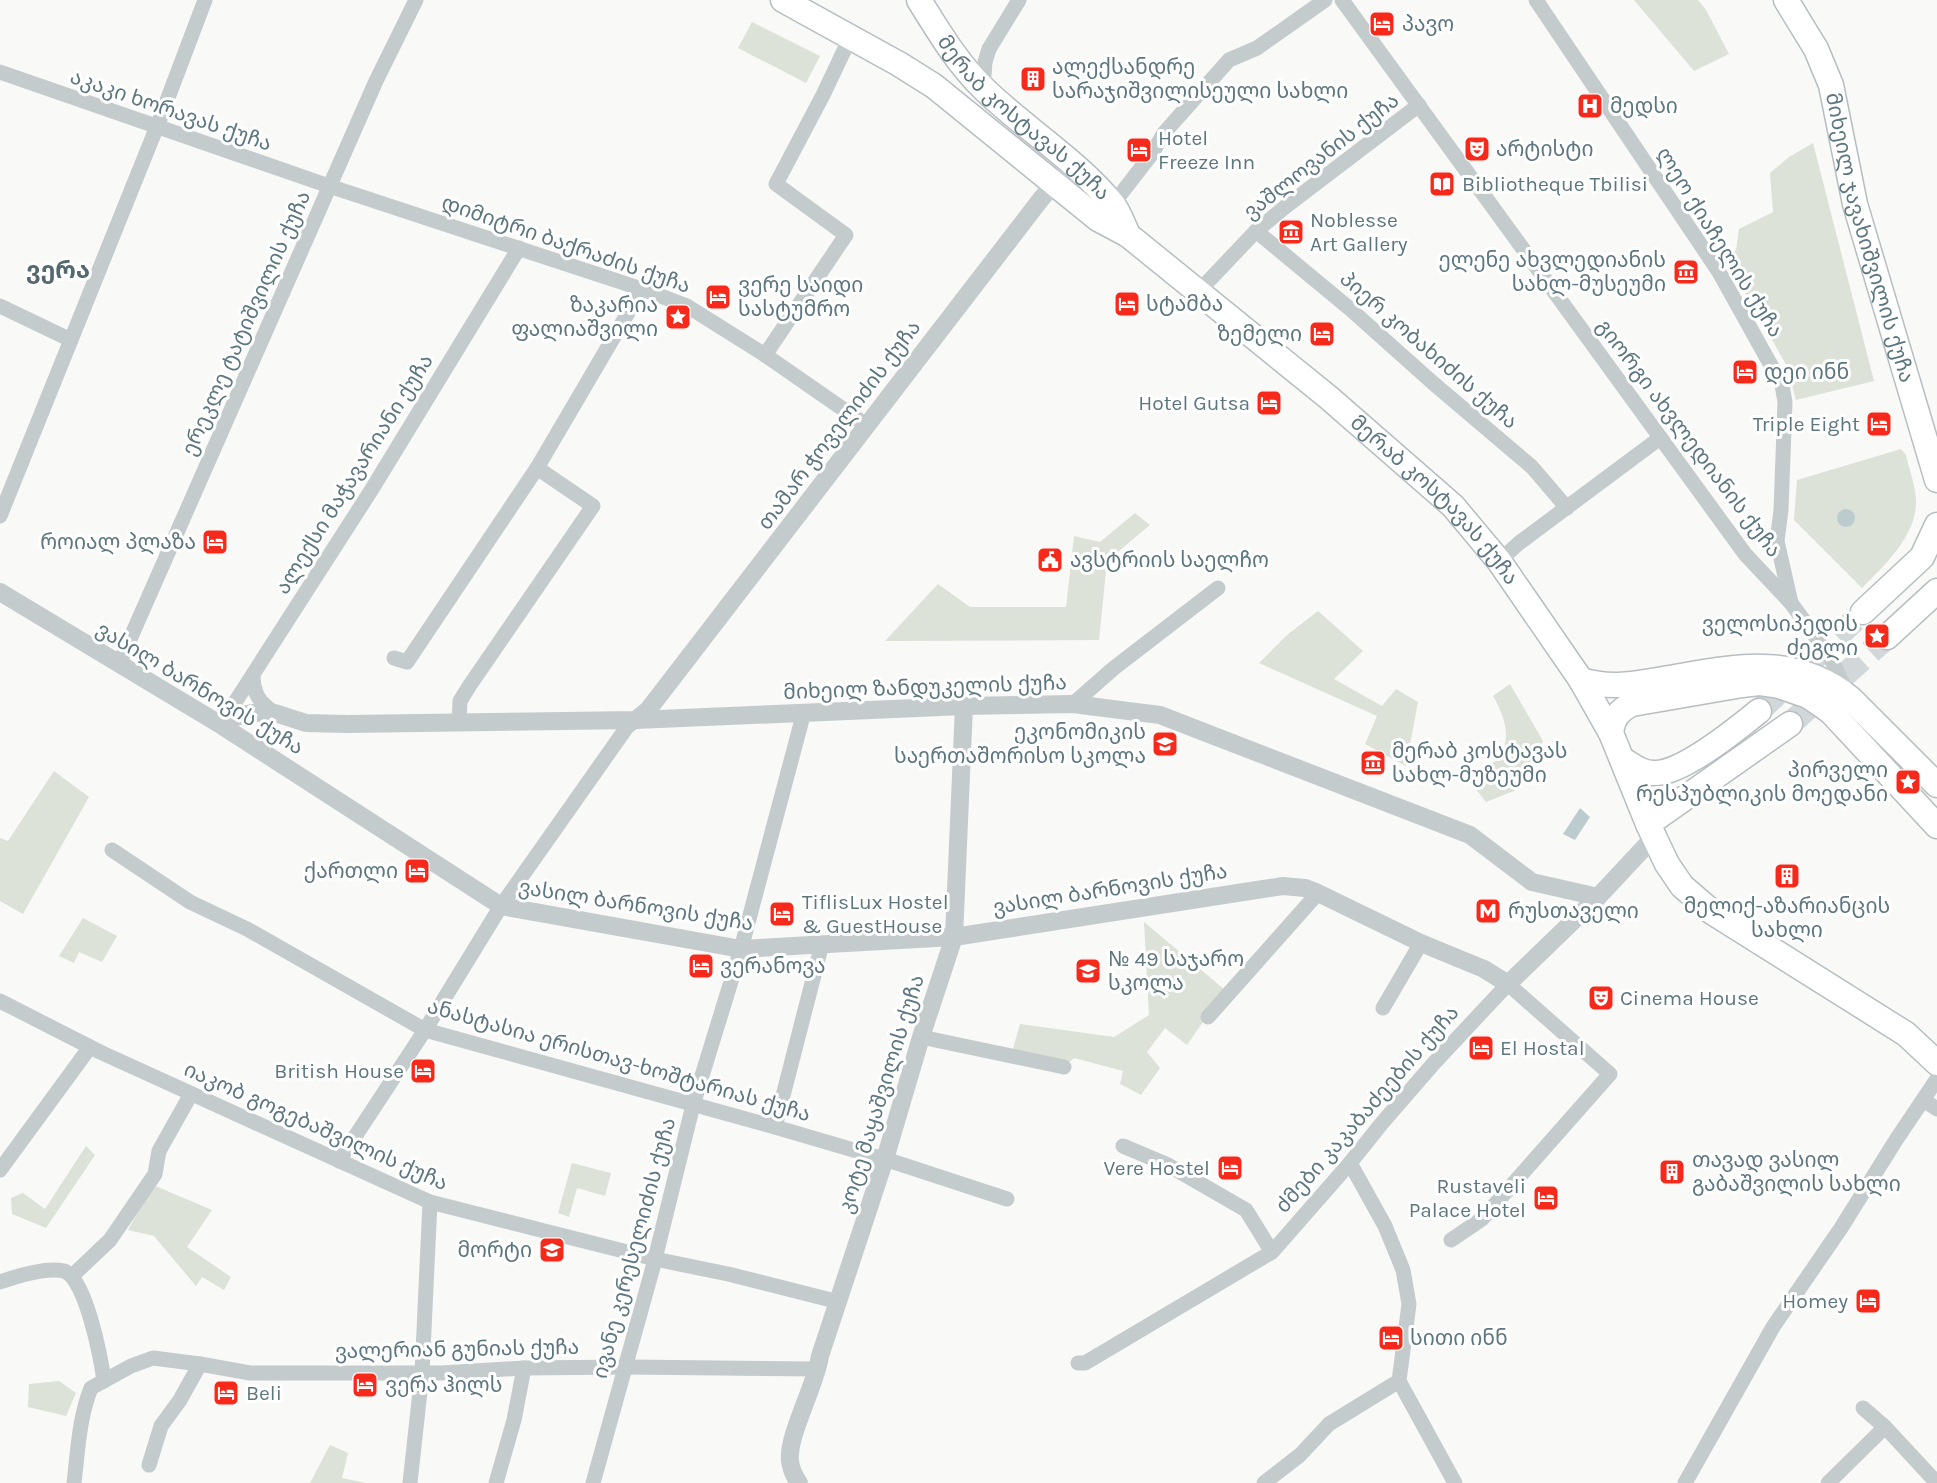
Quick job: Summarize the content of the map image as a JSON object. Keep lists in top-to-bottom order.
{
  "streets": {
    "main road": ["მერაბ კოსტავას ქუჩა", "მიხეილ ჯავახიშვილის ქუჩა"],
    "street": [
      "აკაკი ხორავას ქუჩა",
      "ვაშლოვანის ქუჩა",
      "ლეო ქიაჩელის ქუჩა",
      "დიმიტრი ბაქრაძის ქუჩა",
      "ერეკლე ტატიშვილის ქუჩა",
      "პიერ კობახიძის ქუჩა",
      "თამარ ჭოველიძის ქუჩა",
      "გიორგი ახვლედიანის ქუჩა",
      "ალექსი მაჭავარიანი ქუჩა",
      "მიხეილ ზანდუკელის ქუჩა",
      "ვასილ ბარნოვის ქუჩა",
      "ანასტასია ერისთავ-ხოშტარიას ქუჩა",
      "კოტე მაყაშვილის ქუჩა",
      "ძმები კაკაბაძეების ქუჩა",
      "იაკობ გოგებაშვილის ქუჩა",
      "ივანე კერესელიძის ქუჩა",
      "ვალერიან გუნიას ქუჩა"
    ]
  },
  "crossings": [
    ["აკაკი ხორავას ქუჩა", "დიმიტრი ბაქრაძის ქუჩა"],
    ["აკაკი ხორავას ქუჩა", "ერეკლე ტატიშვილის ქუჩა"],
    ["მერაბ კოსტავას ქუჩა", "ვაშლოვანის ქუჩა"],
    ["მერაბ კოსტავას ქუჩა", "თამარ ჭოველიძის ქუჩა"],
    ["მერაბ კოსტავას ქუჩა", "ძმები კაკაბაძეების ქუჩა"],
    ["ვაშლოვანის ქუჩა", "პიერ კობახიძის ქუჩა"],
    ["ვაშლოვანის ქუჩა", "გიორგი ახვლედიანის ქუჩა"],
    ["ლეო ქიაჩელის ქუჩა", "გიორგი ახვლედიანის ქუჩა"],
    ["დიმიტრი ბაქრაძის ქუჩა", "ერეკლე ტატიშვილის ქუჩა"],
    ["დიმიტრი ბაქრაძის ქუჩა", "თამარ ჭოველიძის ქუჩა"],
    ["დიმიტრი ბაქრაძის ქუჩა", "ალექსი მაჭავარიანი ქუჩა"],
    ["ერეკლე ტატიშვილის ქუჩა", "ვასილ ბარნოვის ქუჩა"],
    ["თამარ ჭოველიძის ქუჩა", "მიხეილ ზანდუკელის ქუჩა"],
    ["ალექსი მაჭავარიანი ქუჩა", "მიხეილ ზანდუკელის ქუჩა"],
    ["ალექსი მაჭავარიანი ქუჩა", "ვასილ ბარნოვის ქუჩა"],
    ["მიხეილ ზანდუკელის ქუჩა", "ვასილ ბარნოვის ქუჩა"],
    ["მიხეილ ზანდუკელის ქუჩა", "კოტე მაყაშვილის ქუჩა"],
    ["მიხეილ ზანდუკელის ქუჩა", "ძმები კაკაბაძეების ქუჩა"],
    ["მიხეილ ზანდუკელის ქუჩა", "ივანე კერესელიძის ქუჩა"],
    ["ვასილ ბარნოვის ქუჩა", "კოტე მაყაშვილის ქუჩა"],
    ["ვასილ ბარნოვის ქუჩა", "ძმები კაკაბაძეების ქუჩა"],
    ["ვასილ ბარნოვის ქუჩა", "ივანე კერესელიძის ქუჩა"],
    ["ანასტასია ერისთავ-ხოშტარიას ქუჩა", "კოტე მაყაშვილის ქუჩა"],
    ["ანასტასია ერისთავ-ხოშტარიას ქუჩა", "ივანე კერესელიძის ქუჩა"],
    ["კოტე მაყაშვილის ქუჩა", "იაკობ გოგებაშვილის ქუჩა"],
    ["კოტე მაყაშვილის ქუჩა", "ვალერიან გუნიას ქუჩა"],
    ["იაკობ გოგებაშვილის ქუჩა", "ივანე კერესელიძის ქუჩა"],
    ["ივანე კერესელიძის ქუჩა", "ვალერიან გუნიას ქუჩა"]
  ],
  "districts": ["ვერა"],
  "places": {
    "hotel": [
      "პავო",
      "Hotel Freeze Inn",
      "ვერე საიდი სასტუმრო",
      "სტამბა",
      "ზემელი",
      "დეი ინნ",
      "Hotel Gutsa",
      "Triple Eight",
      "როიალ პლაზა",
      "ქართლი",
      "TiflisLux Hostel & GuestHouse",
      "ვერანოვა",
      "El Hostal",
      "British House",
      "Vere Hostel",
      "Rustaveli Palace Hotel",
      "Homey",
      "სითი ინნ",
      "ვერა ჰილს",
      "Beli"
    ],
    "building": ["ალექსანდრე სარაჯიშვილისეული სახლი", "მელიქ-აზარიანცის სახლი", "თავად ვასილ გაბაშვილის სახლი"],
    "hospital": ["მედსი"],
    "theatre": ["არტისტი", "Cinema House"],
    "library": ["Bibliotheque Tbilisi"],
    "museum": ["Noblesse Art Gallery", "ელენე ახვლედიანის სახლ-მუსეუმი", "მერაბ კოსტავას სახლ-მუზეუმი"],
    "place": ["ზაკარია ფალიაშვილი", "ველოსიპედის ძეგლი", "პირველი რესპუბლიკის მოედანი"],
    "public building": ["ავსტრიის საელჩო"],
    "school or university": ["ეკონომიკის საერთაშორისო სკოლა", "№ 49 საჯარო სკოლა", "მორტი"],
    "metro station": ["რუსთაველი"]
  }
}
